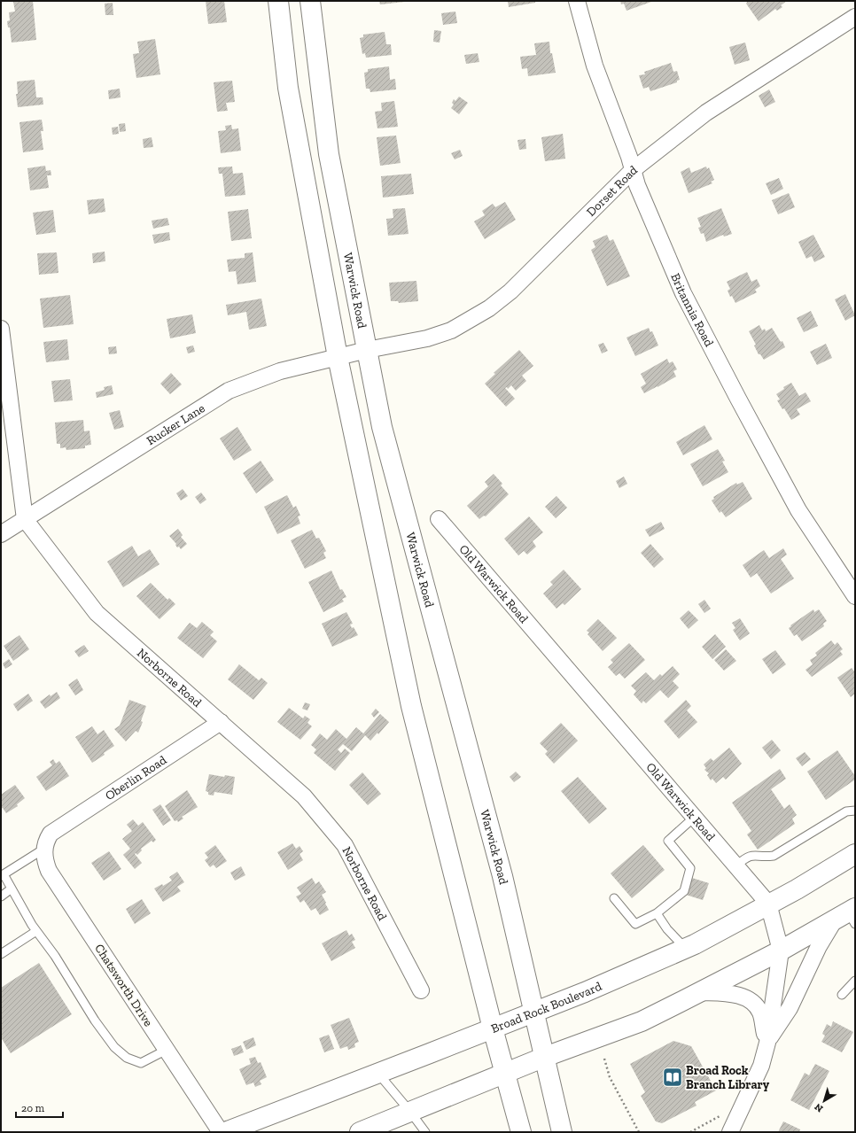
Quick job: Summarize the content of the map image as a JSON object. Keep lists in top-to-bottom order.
{
  "streets": {
    "main road": ["Warwick Road", "Broad Rock Boulevard"],
    "street": [
      "Dorset Road",
      "Britannia Road",
      "Rucker Lane",
      "Old Warwick Road",
      "Norborne Road",
      "Oberlin Road",
      "Chatsworth Drive"
    ]
  },
  "crossings": [
    ["Dorset Road", "Warwick Road"],
    ["Dorset Road", "Britannia Road"],
    ["Dorset Road", "Rucker Lane"],
    ["Warwick Road", "Rucker Lane"],
    ["Warwick Road", "Broad Rock Boulevard"],
    ["Rucker Lane", "Norborne Road"],
    ["Old Warwick Road", "Broad Rock Boulevard"],
    ["Norborne Road", "Oberlin Road"],
    ["Oberlin Road", "Chatsworth Drive"]
  ],
  "places": {
    "library": ["Broad Rock Branch Library"]
  },
  "scale_bar": "20 m",
  "north": "bottom left"
}
